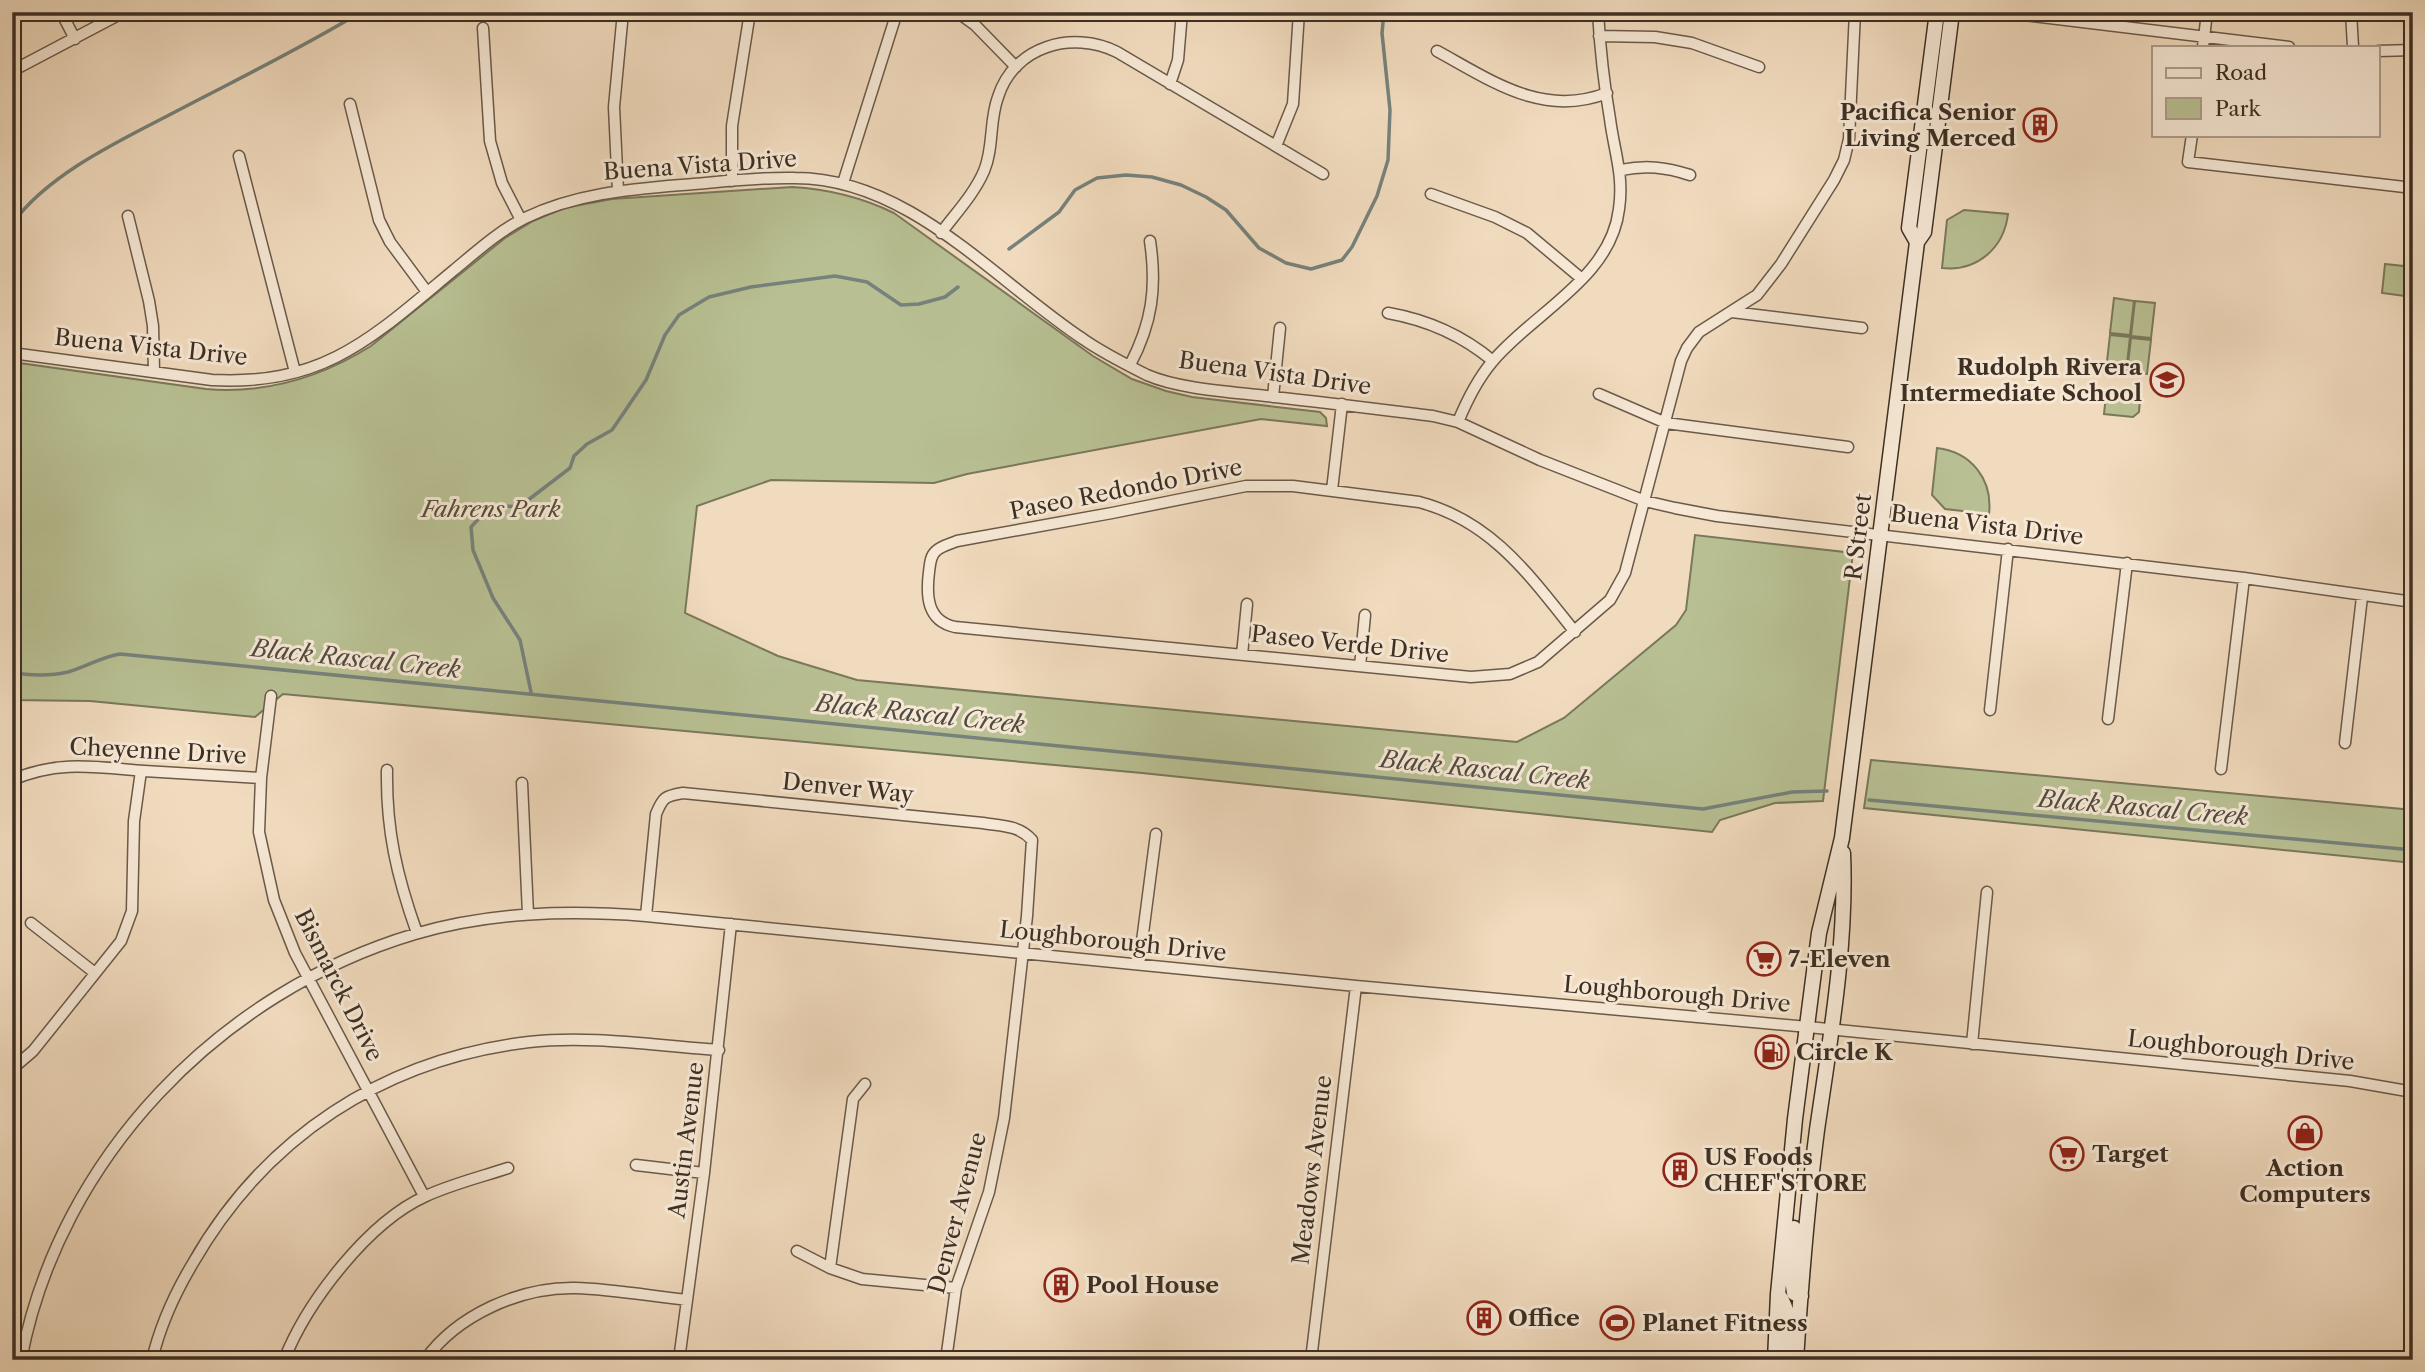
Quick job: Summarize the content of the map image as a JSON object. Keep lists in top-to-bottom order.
{
  "streets": {
    "street": [
      "Buena Vista Drive",
      "Paseo Redondo Drive",
      "R Street",
      "Paseo Verde Drive",
      "Cheyenne Drive",
      "Denver Way",
      "Loughborough Drive",
      "Bismarck Drive",
      "Austin Avenue",
      "Meadows Avenue",
      "Denver Avenue"
    ]
  },
  "crossings": [
    ["Buena Vista Drive", "R Street"],
    ["Buena Vista Drive", "Paseo Verde Drive"],
    ["Paseo Redondo Drive", "Paseo Verde Drive"],
    ["R Street", "Loughborough Drive"],
    ["Cheyenne Drive", "Bismarck Drive"],
    ["Denver Way", "Loughborough Drive"],
    ["Denver Way", "Denver Avenue"],
    ["Loughborough Drive", "Bismarck Drive"],
    ["Loughborough Drive", "Austin Avenue"],
    ["Loughborough Drive", "Meadows Avenue"],
    ["Loughborough Drive", "Denver Avenue"]
  ],
  "water": ["Black Rascal Creek"],
  "parks": ["Fahrens Park"],
  "places": {
    "building": [
      "Pacifica Senior Living Merced",
      "US Foods CHEF'STORE",
      "Pool House",
      "Office"
    ],
    "school or university": ["Rudolph Rivera Intermediate School"],
    "supermarket": ["7-Eleven", "Target"],
    "fuel station": ["Circle K"],
    "shop": ["Action Computers"],
    "sports": ["Planet Fitness"]
  },
  "legend": ["Road", "Park"]
}
